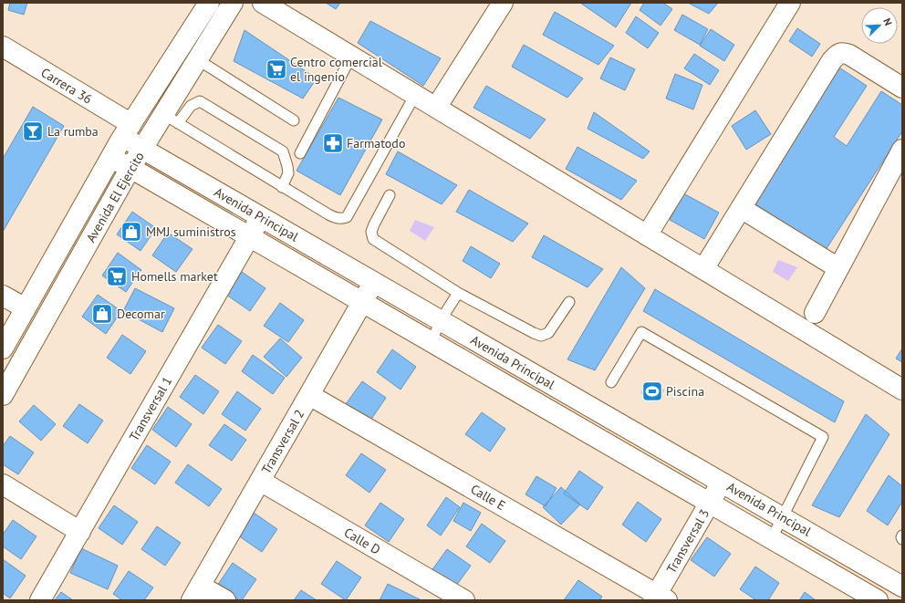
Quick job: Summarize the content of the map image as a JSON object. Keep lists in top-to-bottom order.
{
  "streets": {
    "street": [
      "Carrera 36",
      "Avenida El Ejercito",
      "Avenida Principal",
      "Transversal 1",
      "Transversal 2",
      "Calle E",
      "Calle D",
      "Transversal 3"
    ]
  },
  "crossings": [
    ["Carrera 36", "Avenida El Ejercito"],
    ["Carrera 36", "Avenida Principal"],
    ["Avenida El Ejercito", "Avenida Principal"],
    ["Avenida Principal", "Transversal 1"],
    ["Avenida Principal", "Transversal 2"],
    ["Avenida Principal", "Transversal 3"],
    ["Transversal 2", "Calle E"],
    ["Transversal 2", "Calle D"],
    ["Calle E", "Transversal 3"]
  ],
  "places": {
    "supermarket": ["Centro comercial el ingenio", "Homells market"],
    "bar": ["La rumba"],
    "pharmacy": ["Farmatodo"],
    "shop": ["MMJ suministros", "Decomar"],
    "sports": ["Piscina"]
  },
  "north": "top right"
}
